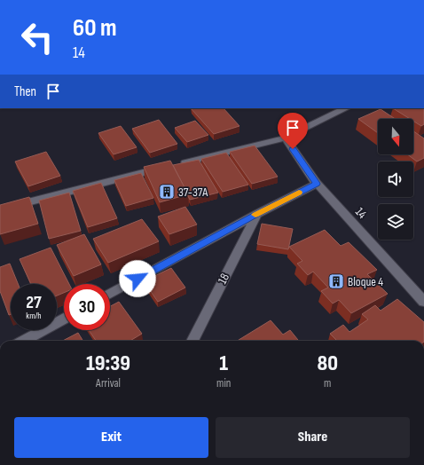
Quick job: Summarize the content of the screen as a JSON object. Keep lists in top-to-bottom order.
{
  "streets": {
    "street": ["14", "18"]
  },
  "places": {
    "building": ["37-37A", "Bloque 4"]
  },
  "north": "bottom",
  "page": {
    "turn": ["60 m", "14"],
    "then": "Then",
    "speed": "27 km/h",
    "limit": "30",
    "eta": [
      "19:39",
      "Arrival",
      "1",
      "min",
      "80",
      "m"
    ],
    "buttons": ["Exit", "Share"]
  }
}
